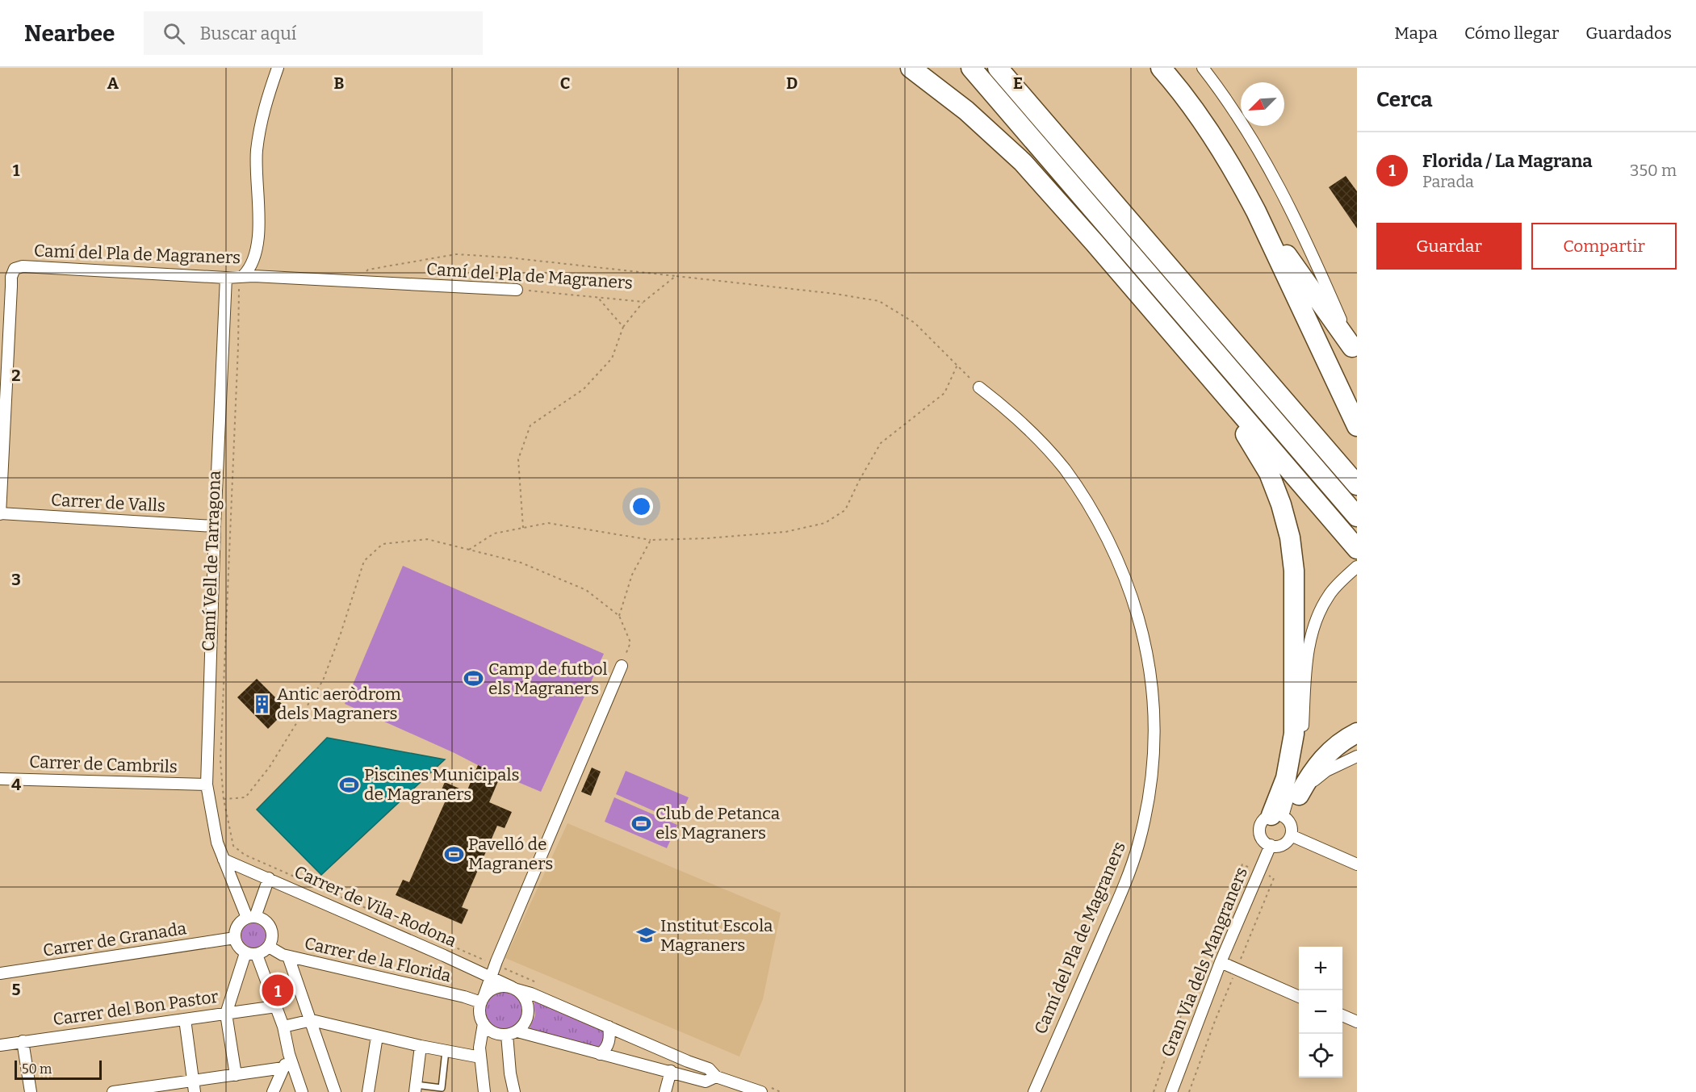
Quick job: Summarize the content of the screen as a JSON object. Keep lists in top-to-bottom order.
{
  "streets": {
    "street": [
      "Camí del Pla de Magraners",
      "Carrer de Valls",
      "Camí Vell de Tarragona",
      "Carrer de Cambrils",
      "Carrer de Vila-Rodona",
      "Carrer de Granada",
      "Carrer de la Florida",
      "Gran Via dels Mangraners",
      "Carrer del Bon Pastor"
    ]
  },
  "crossings": [
    ["Camí del Pla de Magraners", "Carrer de Valls"],
    ["Camí del Pla de Magraners", "Camí Vell de Tarragona"],
    ["Carrer de Valls", "Camí Vell de Tarragona"],
    ["Camí Vell de Tarragona", "Carrer de Cambrils"],
    ["Camí Vell de Tarragona", "Carrer de Vila-Rodona"],
    ["Camí Vell de Tarragona", "Carrer de Granada"],
    ["Camí Vell de Tarragona", "Carrer de la Florida"],
    ["Carrer de Vila-Rodona", "Carrer de Granada"],
    ["Carrer de Vila-Rodona", "Carrer de la Florida"],
    ["Carrer de Granada", "Carrer de la Florida"]
  ],
  "places": {
    "sports": [
      "Camp de futbol els Magraners",
      "Piscines Municipals de Magraners",
      "Club de Petanca els Magraners",
      "Pavelló de Magraners"
    ],
    "building": ["Antic aeròdrom dels Magraners"],
    "school or university": ["Institut Escola Magraners"]
  },
  "scale_bar": "50 m",
  "north": "bottom left",
  "page": {
    "header": "Nearbee",
    "search": "Buscar aquí",
    "nav": ["Mapa", "Cómo llegar", "Guardados"],
    "heading": "Cerca",
    "list": [
      {
        "mark": "1",
        "name": "Florida / La Magrana",
        "note": "Parada",
        "value": "350 m"
      }
    ],
    "buttons": ["Guardar", "Compartir"],
    "map_buttons": ["+", "−"],
    "pins": "1",
    "scale": "50 m"
  },
  "grid": {
    "columns": [
      "A",
      "B",
      "C",
      "D",
      "E"
    ],
    "rows": [
      "1",
      "2",
      "3",
      "4",
      "5"
    ]
  }
}
